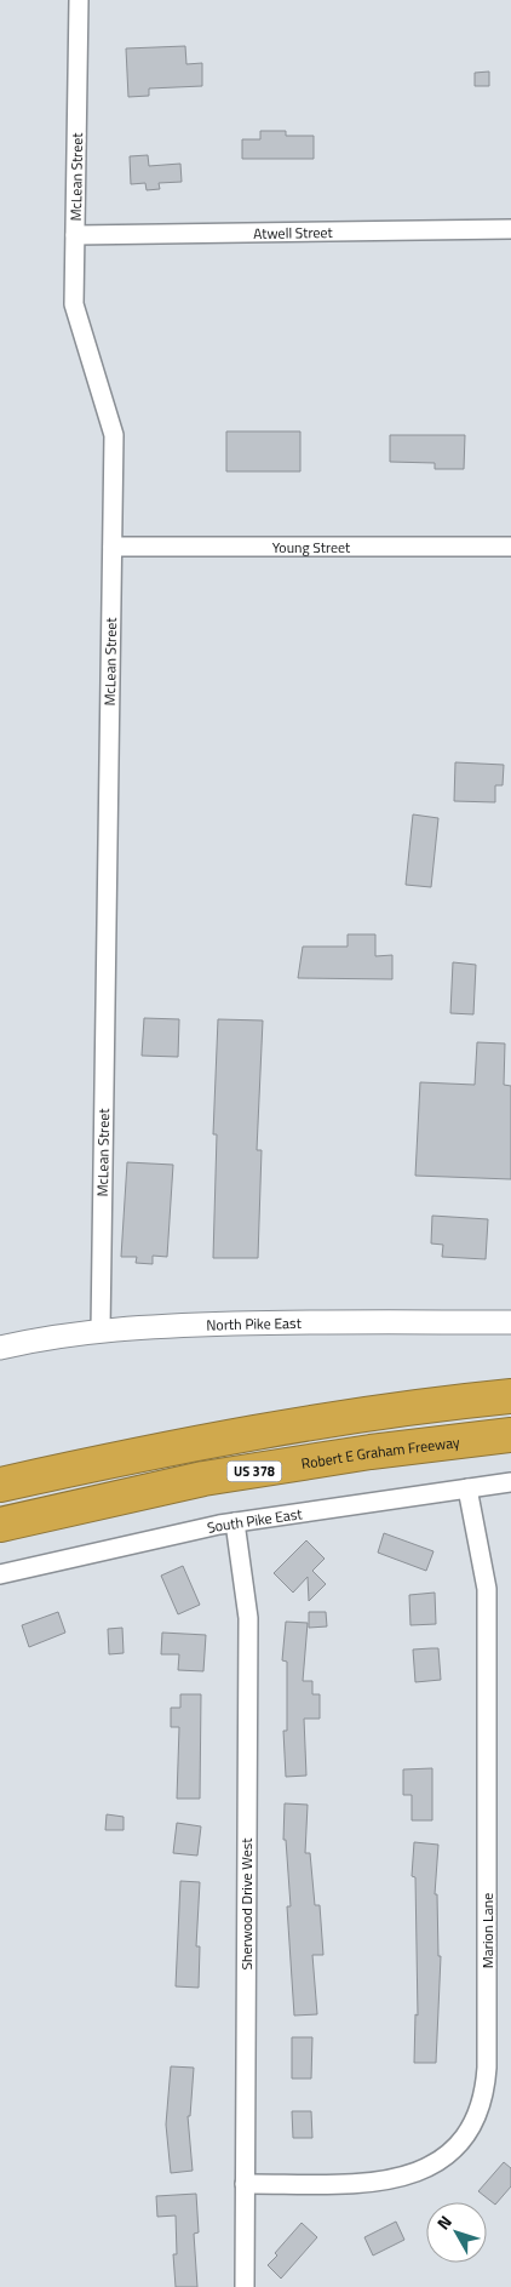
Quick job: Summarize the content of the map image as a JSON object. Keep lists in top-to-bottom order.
{
  "streets": {
    "highway": ["Robert E Graham Freeway", "US 378"],
    "street": [
      "McLean Street",
      "Atwell Street",
      "Young Street",
      "North Pike East",
      "South Pike East",
      "Sherwood Drive West",
      "Marion Lane"
    ]
  },
  "crossings": [
    ["McLean Street", "Atwell Street"],
    ["McLean Street", "Young Street"],
    ["McLean Street", "North Pike East"],
    ["South Pike East", "Sherwood Drive West"],
    ["South Pike East", "Marion Lane"],
    ["Sherwood Drive West", "Marion Lane"]
  ],
  "north": "top left"
}
